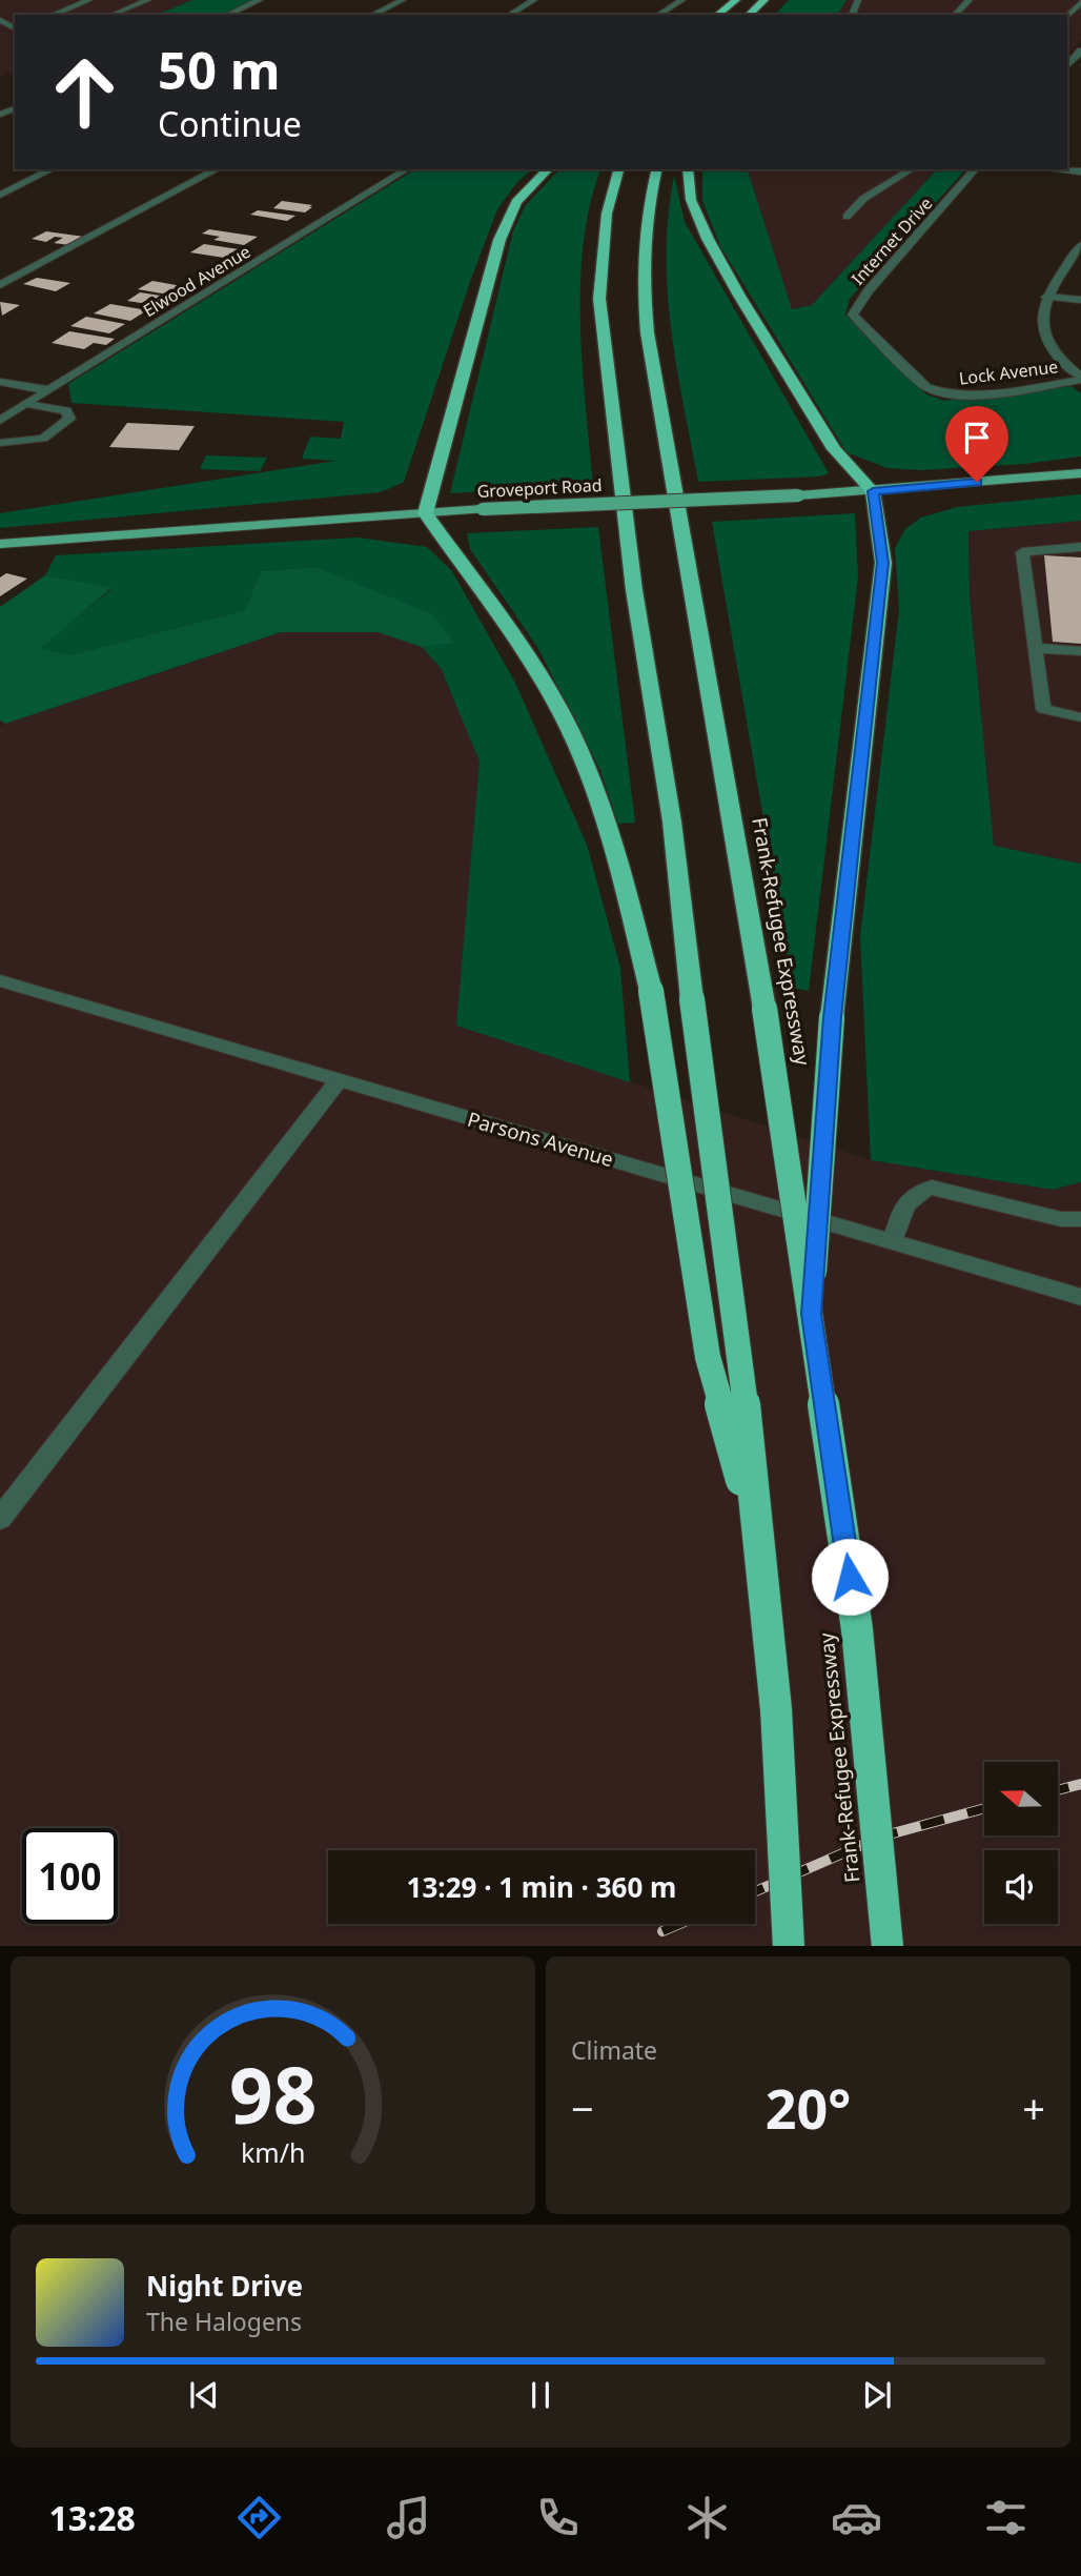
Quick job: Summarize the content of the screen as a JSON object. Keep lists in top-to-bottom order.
{
  "streets": {
    "highway": ["Frank-Refugee Expressway"],
    "main road": ["Groveport Road"],
    "street": [
      "Internet Drive",
      "Elwood Avenue",
      "Lock Avenue",
      "Parsons Avenue"
    ]
  },
  "crossings": [
    ["Internet Drive", "Lock Avenue"]
  ],
  "north": "left",
  "page": {
    "turn": ["50 m", "Continue"],
    "limit": "100",
    "trip": "13:29 · 1 min · 360 m",
    "tile": "Climate",
    "heat": ["−", "20°", "+"],
    "song": ["Night Drive", "The Halogens"],
    "tabs": "13:28",
    "gauge": ["98", "km/h"]
  }
}
